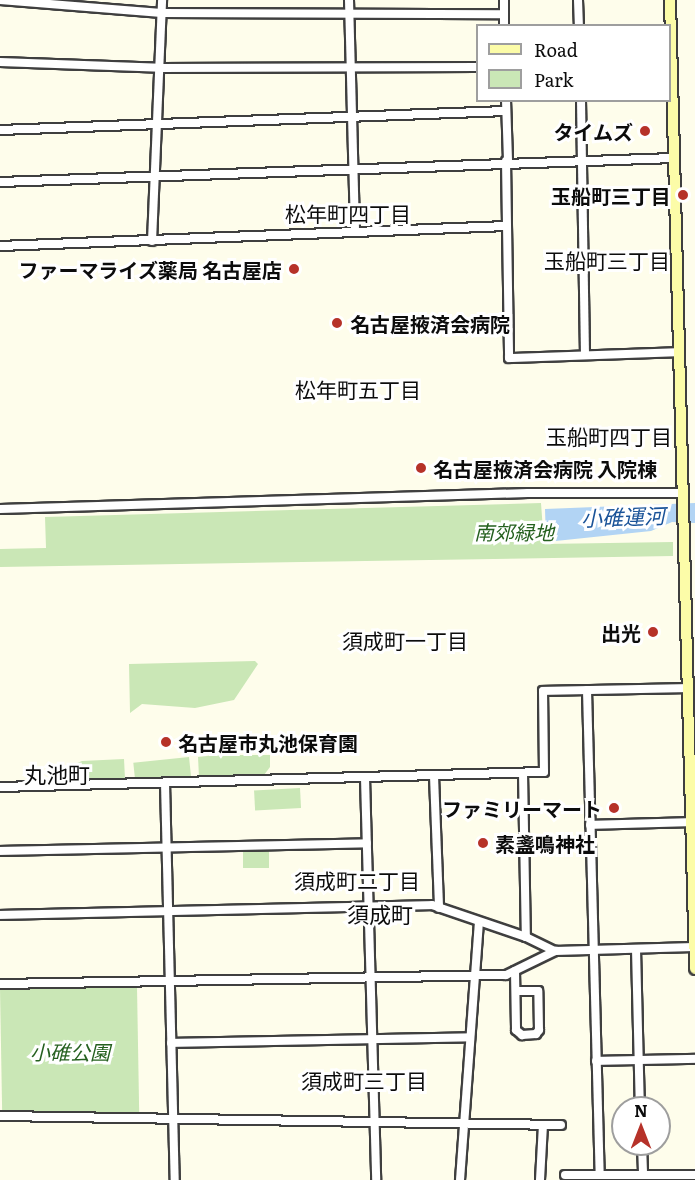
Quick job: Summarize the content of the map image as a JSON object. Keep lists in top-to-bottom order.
{
  "districts": [
    "松年町四丁目",
    "玉船町三丁目",
    "松年町五丁目",
    "玉船町四丁目",
    "須成町一丁目",
    "丸池町",
    "須成町二丁目",
    "須成町",
    "須成町三丁目"
  ],
  "water": ["小碓運河"],
  "parks": ["南郊緑地", "小碓公園"],
  "places": [
    "タイムズ",
    "玉船町三丁目",
    "ファーマライズ薬局 名古屋店",
    "名古屋掖済会病院",
    "名古屋掖済会病院 入院棟",
    "出光",
    "名古屋市丸池保育園",
    "ファミリーマート",
    "素盞鳴神社"
  ],
  "legend": ["Road", "Park"],
  "north": "top"
}
